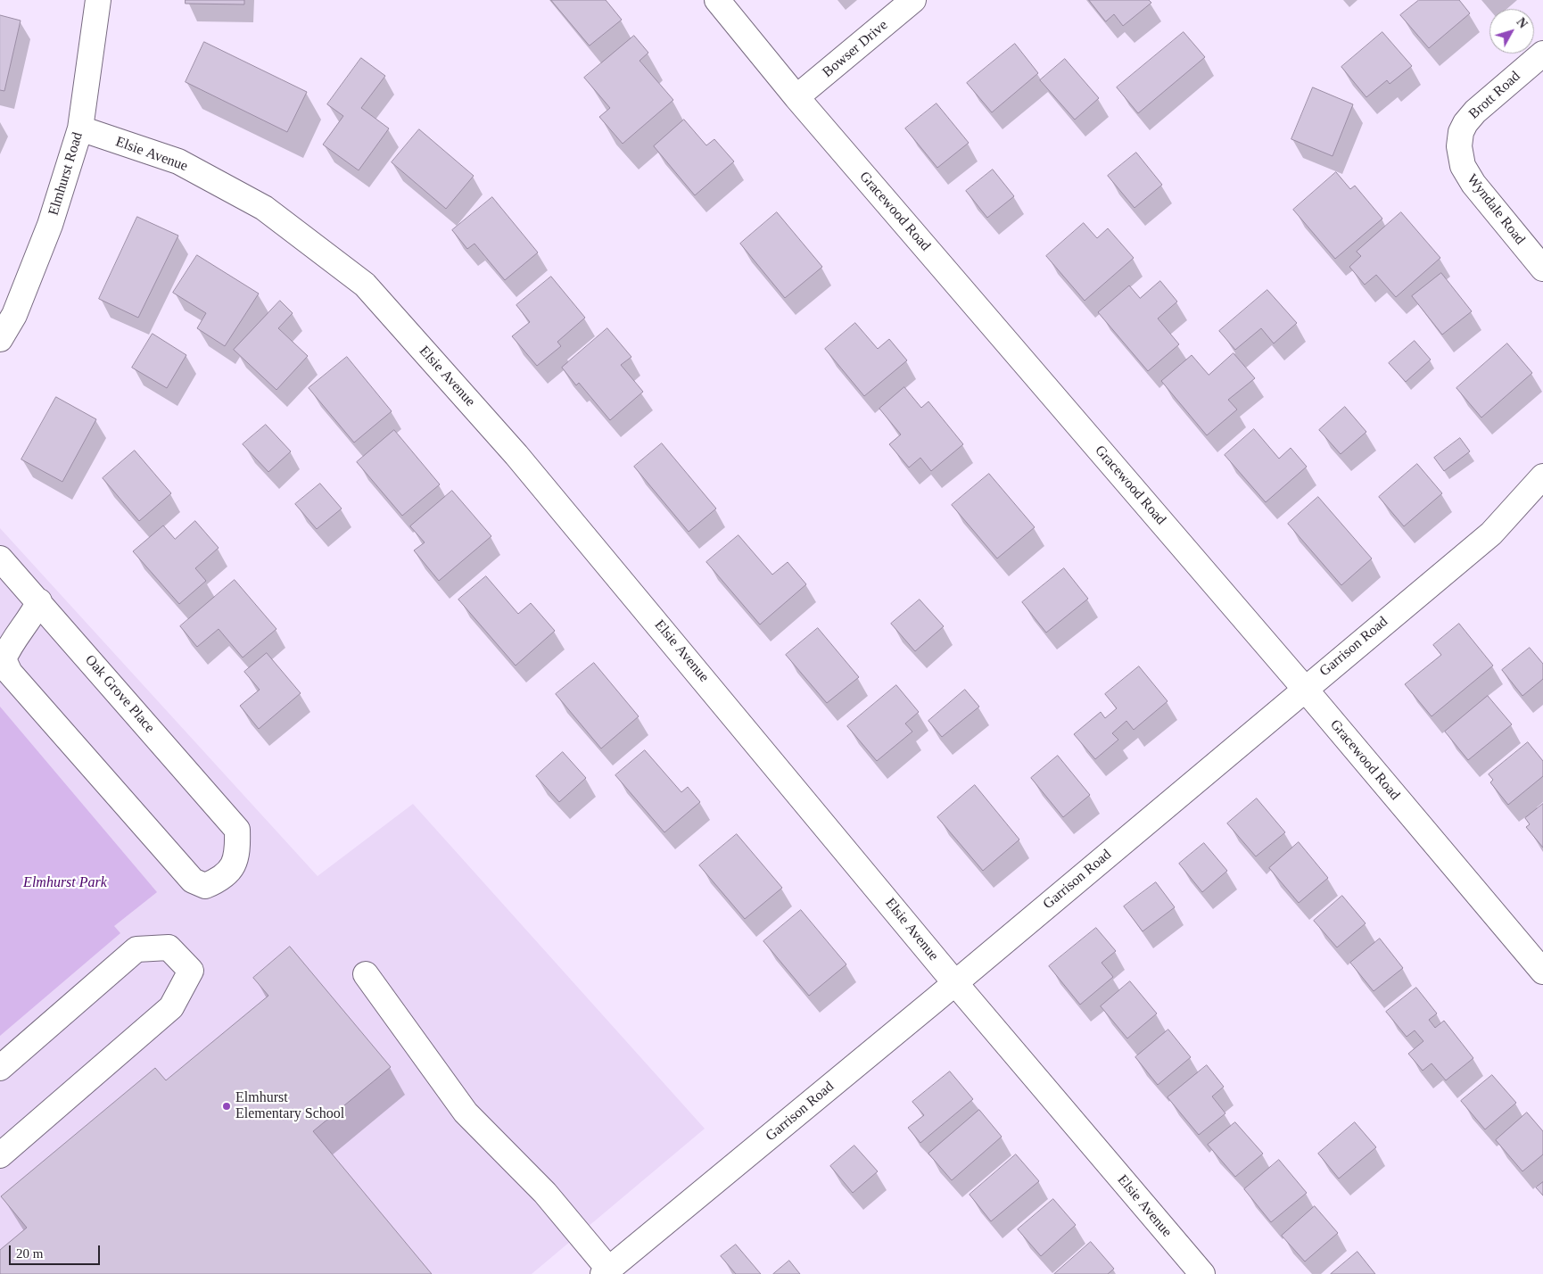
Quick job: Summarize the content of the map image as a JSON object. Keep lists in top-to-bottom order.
{
  "streets": {
    "street": [
      "Bowser Drive",
      "Brott Road",
      "Elsie Avenue",
      "Elmhurst Road",
      "Wyndale Road",
      "Gracewood Road",
      "Garrison Road",
      "Oak Grove Place"
    ]
  },
  "crossings": [
    ["Bowser Drive", "Gracewood Road"],
    ["Brott Road", "Wyndale Road"],
    ["Elsie Avenue", "Elmhurst Road"],
    ["Elsie Avenue", "Garrison Road"],
    ["Gracewood Road", "Garrison Road"]
  ],
  "parks": ["Elmhurst Park"],
  "places": ["Elmhurst Elementary School"],
  "scale_bar": "20 m",
  "north": "top right"
}
